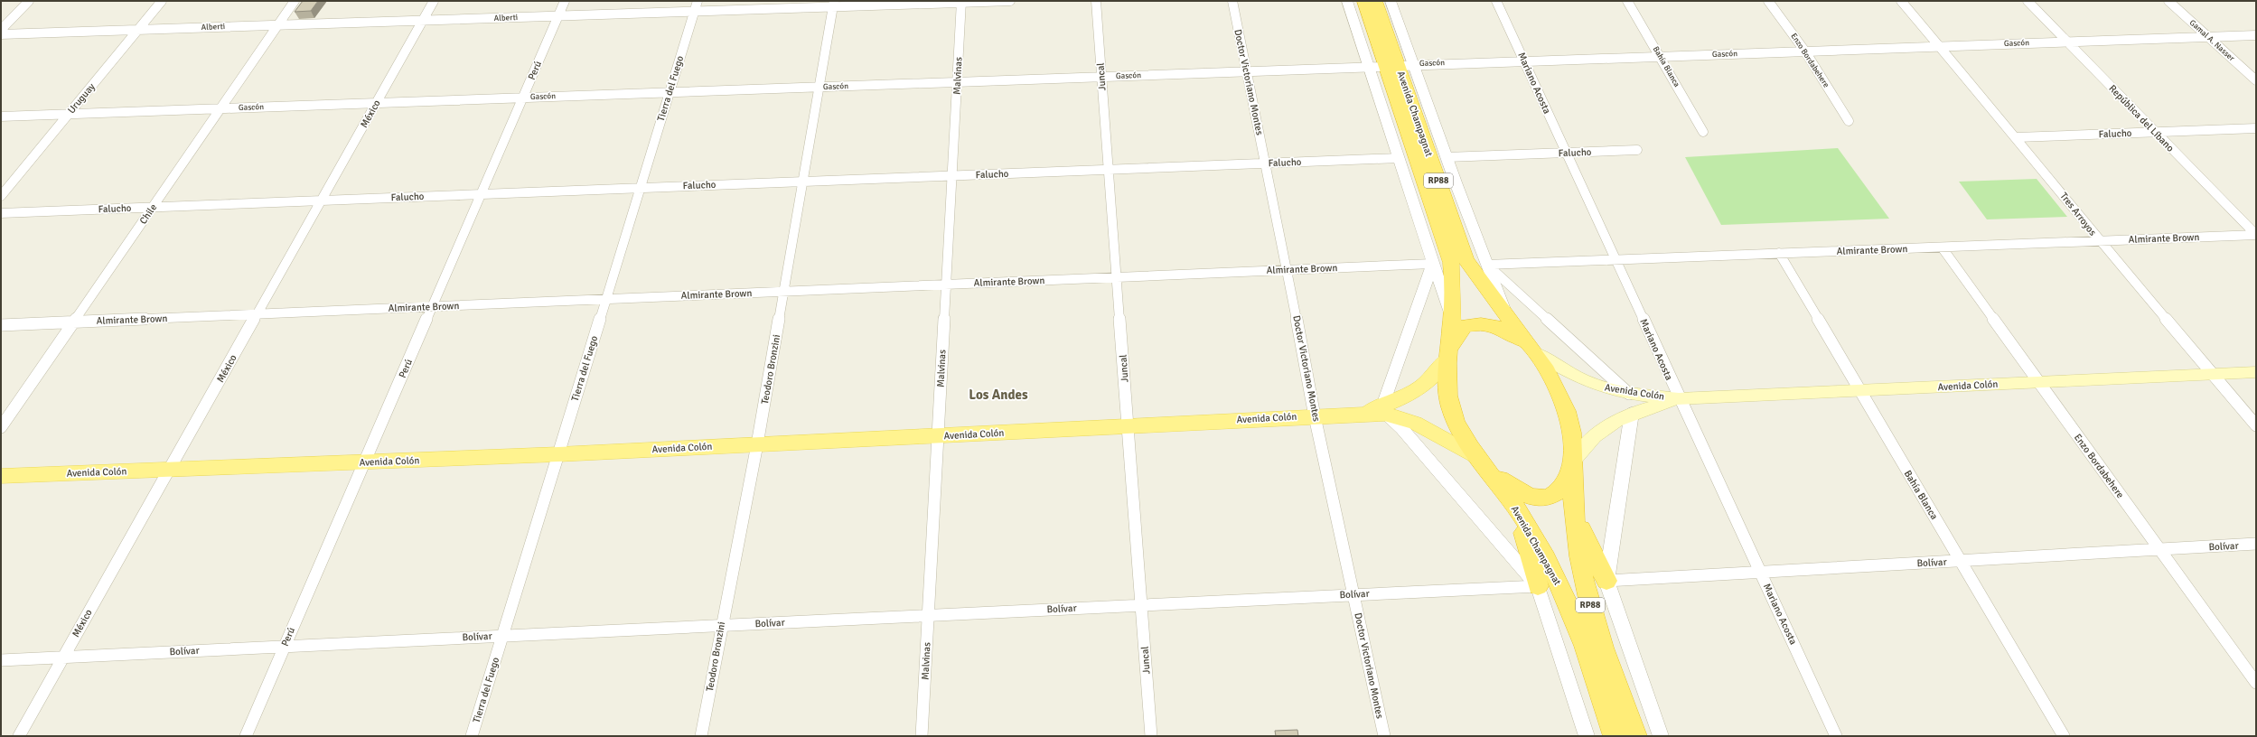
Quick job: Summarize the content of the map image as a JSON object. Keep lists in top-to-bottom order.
{
  "streets": {
    "highway": ["Avenida Champagnat", "RP88", "Avenida Colón"],
    "street": [
      "Alberti",
      "Gamal A. Nasser",
      "Gascón",
      "Enzo Bordabehere",
      "Bahía Blanca",
      "Perú",
      "Malvinas",
      "Juncal",
      "Doctor Victoriano Montes",
      "Mariano Acosta",
      "Tierra del Fuego",
      "Uruguay",
      "México",
      "República del Líbano",
      "Falucho",
      "Chile",
      "Tres Arroyos",
      "Almirante Brown",
      "Teodoro Bronzini",
      "Bolívar"
    ]
  },
  "crossings": [
    ["Alberti", "Perú"],
    ["Alberti", "Malvinas"],
    ["Alberti", "Tierra del Fuego"],
    ["Alberti", "Uruguay"],
    ["Alberti", "México"],
    ["Alberti", "Chile"],
    ["Alberti", "Teodoro Bronzini"],
    ["Gamal A. Nasser", "Gascón"],
    ["Gascón", "Enzo Bordabehere"],
    ["Gascón", "Bahía Blanca"],
    ["Gascón", "Perú"],
    ["Gascón", "Malvinas"],
    ["Gascón", "Juncal"],
    ["Gascón", "Doctor Victoriano Montes"],
    ["Gascón", "Mariano Acosta"],
    ["Gascón", "Tierra del Fuego"],
    ["Gascón", "Uruguay"],
    ["Gascón", "México"],
    ["Gascón", "Avenida Champagnat"],
    ["Gascón", "República del Líbano"],
    ["Gascón", "Chile"],
    ["Gascón", "Tres Arroyos"],
    ["Gascón", "Teodoro Bronzini"],
    ["Enzo Bordabehere", "Almirante Brown"],
    ["Enzo Bordabehere", "Avenida Colón"],
    ["Enzo Bordabehere", "Bolívar"],
    ["Bahía Blanca", "Almirante Brown"],
    ["Bahía Blanca", "Avenida Colón"],
    ["Bahía Blanca", "Bolívar"],
    ["Perú", "Falucho"],
    ["Perú", "Almirante Brown"],
    ["Perú", "Avenida Colón"],
    ["Perú", "Bolívar"],
    ["Malvinas", "Falucho"],
    ["Malvinas", "Almirante Brown"],
    ["Malvinas", "Avenida Colón"],
    ["Malvinas", "Bolívar"],
    ["Juncal", "Falucho"],
    ["Juncal", "Almirante Brown"],
    ["Juncal", "Avenida Colón"],
    ["Juncal", "Bolívar"],
    ["Doctor Victoriano Montes", "Falucho"],
    ["Doctor Victoriano Montes", "Almirante Brown"],
    ["Doctor Victoriano Montes", "Avenida Colón"],
    ["Doctor Victoriano Montes", "Bolívar"],
    ["Mariano Acosta", "Falucho"],
    ["Mariano Acosta", "Almirante Brown"],
    ["Mariano Acosta", "Avenida Colón"],
    ["Mariano Acosta", "Bolívar"],
    ["Tierra del Fuego", "Falucho"],
    ["Tierra del Fuego", "Almirante Brown"],
    ["Tierra del Fuego", "Avenida Colón"],
    ["Tierra del Fuego", "Bolívar"],
    ["México", "Falucho"],
    ["México", "Almirante Brown"],
    ["México", "Avenida Colón"],
    ["México", "Bolívar"],
    ["Avenida Champagnat", "Falucho"],
    ["Avenida Champagnat", "Almirante Brown"],
    ["Avenida Champagnat", "Avenida Colón"],
    ["Avenida Champagnat", "Bolívar"],
    ["República del Líbano", "Falucho"],
    ["República del Líbano", "Almirante Brown"],
    ["Falucho", "Chile"],
    ["Falucho", "Tres Arroyos"],
    ["Falucho", "Teodoro Bronzini"],
    ["Chile", "Almirante Brown"],
    ["Tres Arroyos", "Almirante Brown"],
    ["Tres Arroyos", "Avenida Colón"],
    ["Almirante Brown", "Teodoro Bronzini"],
    ["Teodoro Bronzini", "Avenida Colón"],
    ["Teodoro Bronzini", "Bolívar"]
  ],
  "districts": ["Los Andes"]
}
